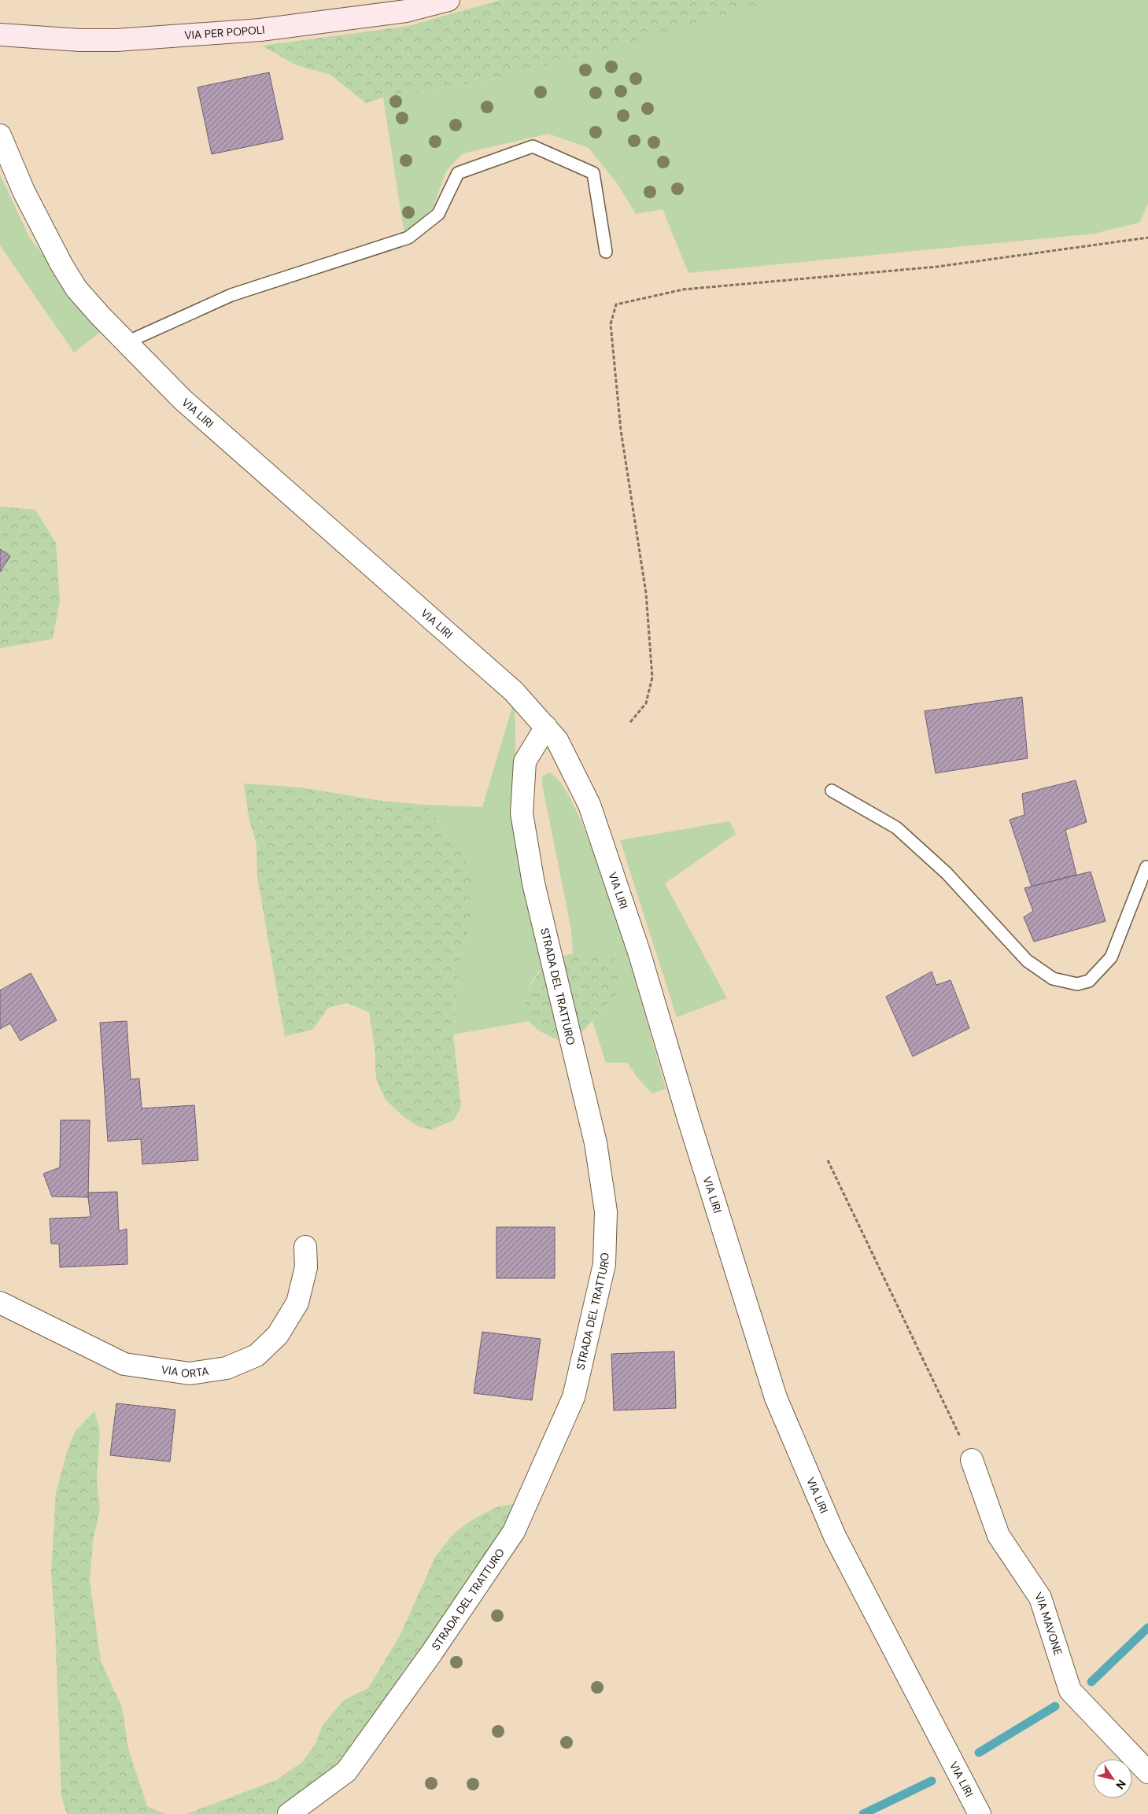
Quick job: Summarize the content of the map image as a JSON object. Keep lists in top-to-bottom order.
{
  "streets": {
    "main road": ["VIA PER POPOLI"],
    "street": [
      "VIA LIRI",
      "STRADA DEL TRATTURO",
      "VIA ORTA",
      "VIA MAVONE"
    ]
  },
  "crossings": [
    ["VIA LIRI", "STRADA DEL TRATTURO"]
  ],
  "north": "bottom right"
}
